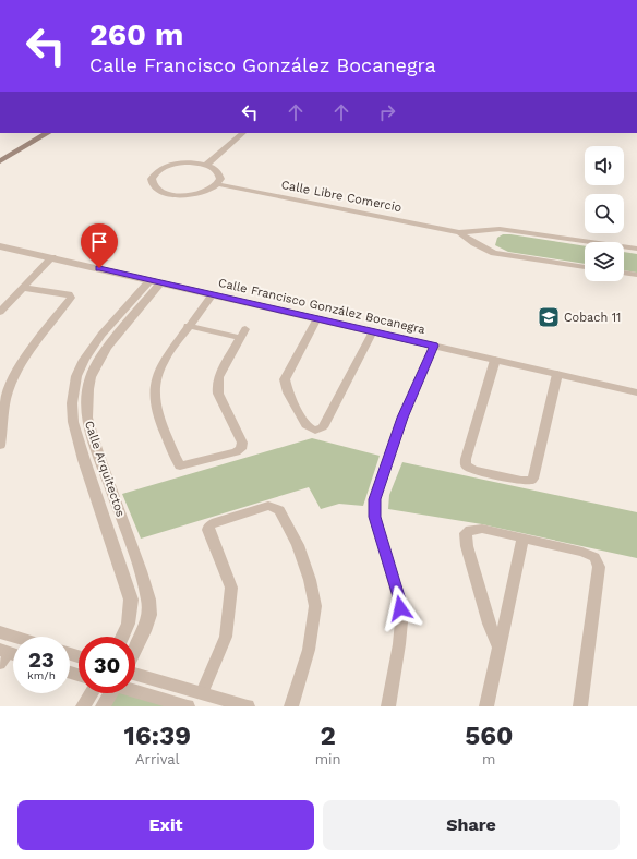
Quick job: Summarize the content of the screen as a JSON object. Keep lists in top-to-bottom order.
{
  "streets": {
    "street": ["Calle Libre Comercio", "Calle Francisco González Bocanegra", "Calle Arquitectos"]
  },
  "crossings": [
    ["Calle Francisco González Bocanegra", "Calle Arquitectos"]
  ],
  "places": {
    "school or university": ["Cobach 11"]
  },
  "page": {
    "turn": ["260 m", "Calle Francisco González Bocanegra"],
    "speed": "23 km/h",
    "limit": "30",
    "eta": [
      "16:39",
      "Arrival",
      "2",
      "min",
      "560",
      "m"
    ],
    "buttons": ["Exit", "Share"]
  }
}
